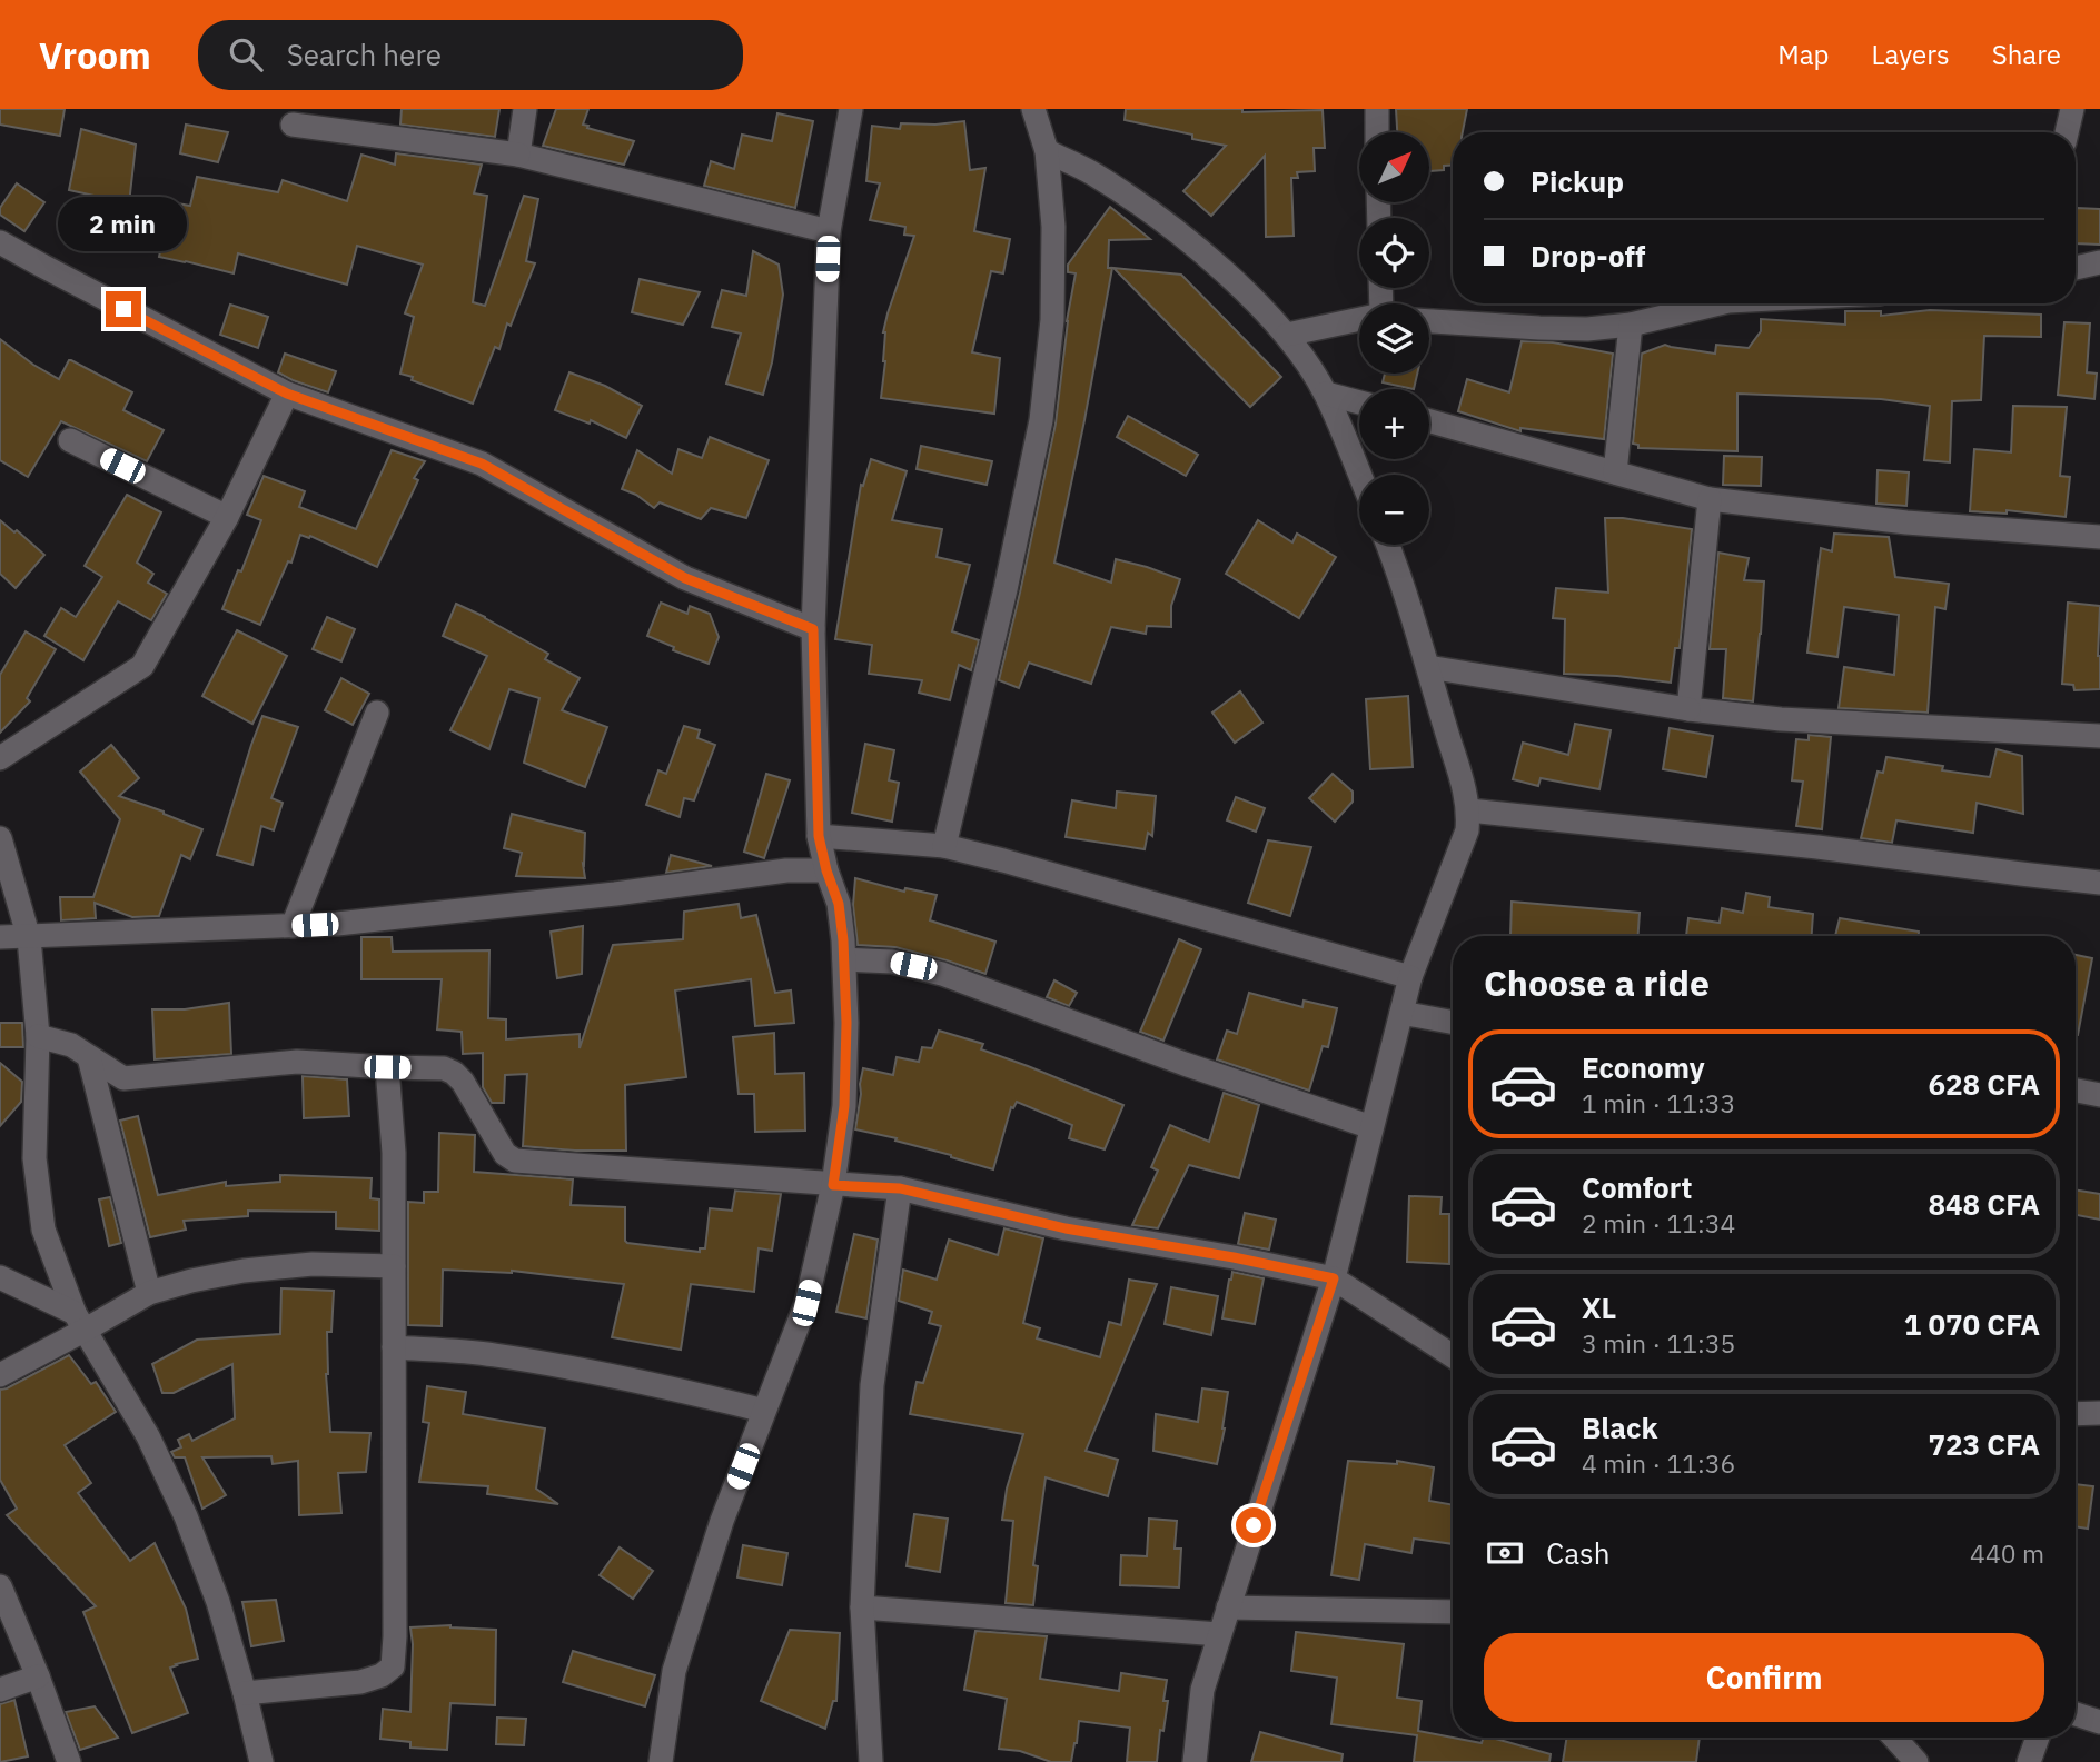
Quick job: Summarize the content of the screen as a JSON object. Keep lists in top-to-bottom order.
{
  "north": "top right",
  "page": {
    "header": "Vroom",
    "search": "Search here",
    "nav": ["Map", "Layers", "Share"],
    "map_buttons": ["+", "−"],
    "banner": ["Pickup", "Drop-off"],
    "bubble": "2 min",
    "heading": "Choose a ride",
    "list": [
      {
        "name": "Economy",
        "note": "1 min · 11:33",
        "value": "628 CFA"
      },
      {
        "name": "Comfort",
        "note": "2 min · 11:34",
        "value": "848 CFA"
      },
      {
        "name": "XL",
        "note": "3 min · 11:35",
        "value": "1 070 CFA"
      },
      {
        "name": "Black",
        "note": "4 min · 11:36",
        "value": "723 CFA"
      }
    ],
    "pay": ["Cash", "440 m"],
    "buttons": "Confirm"
  }
}
